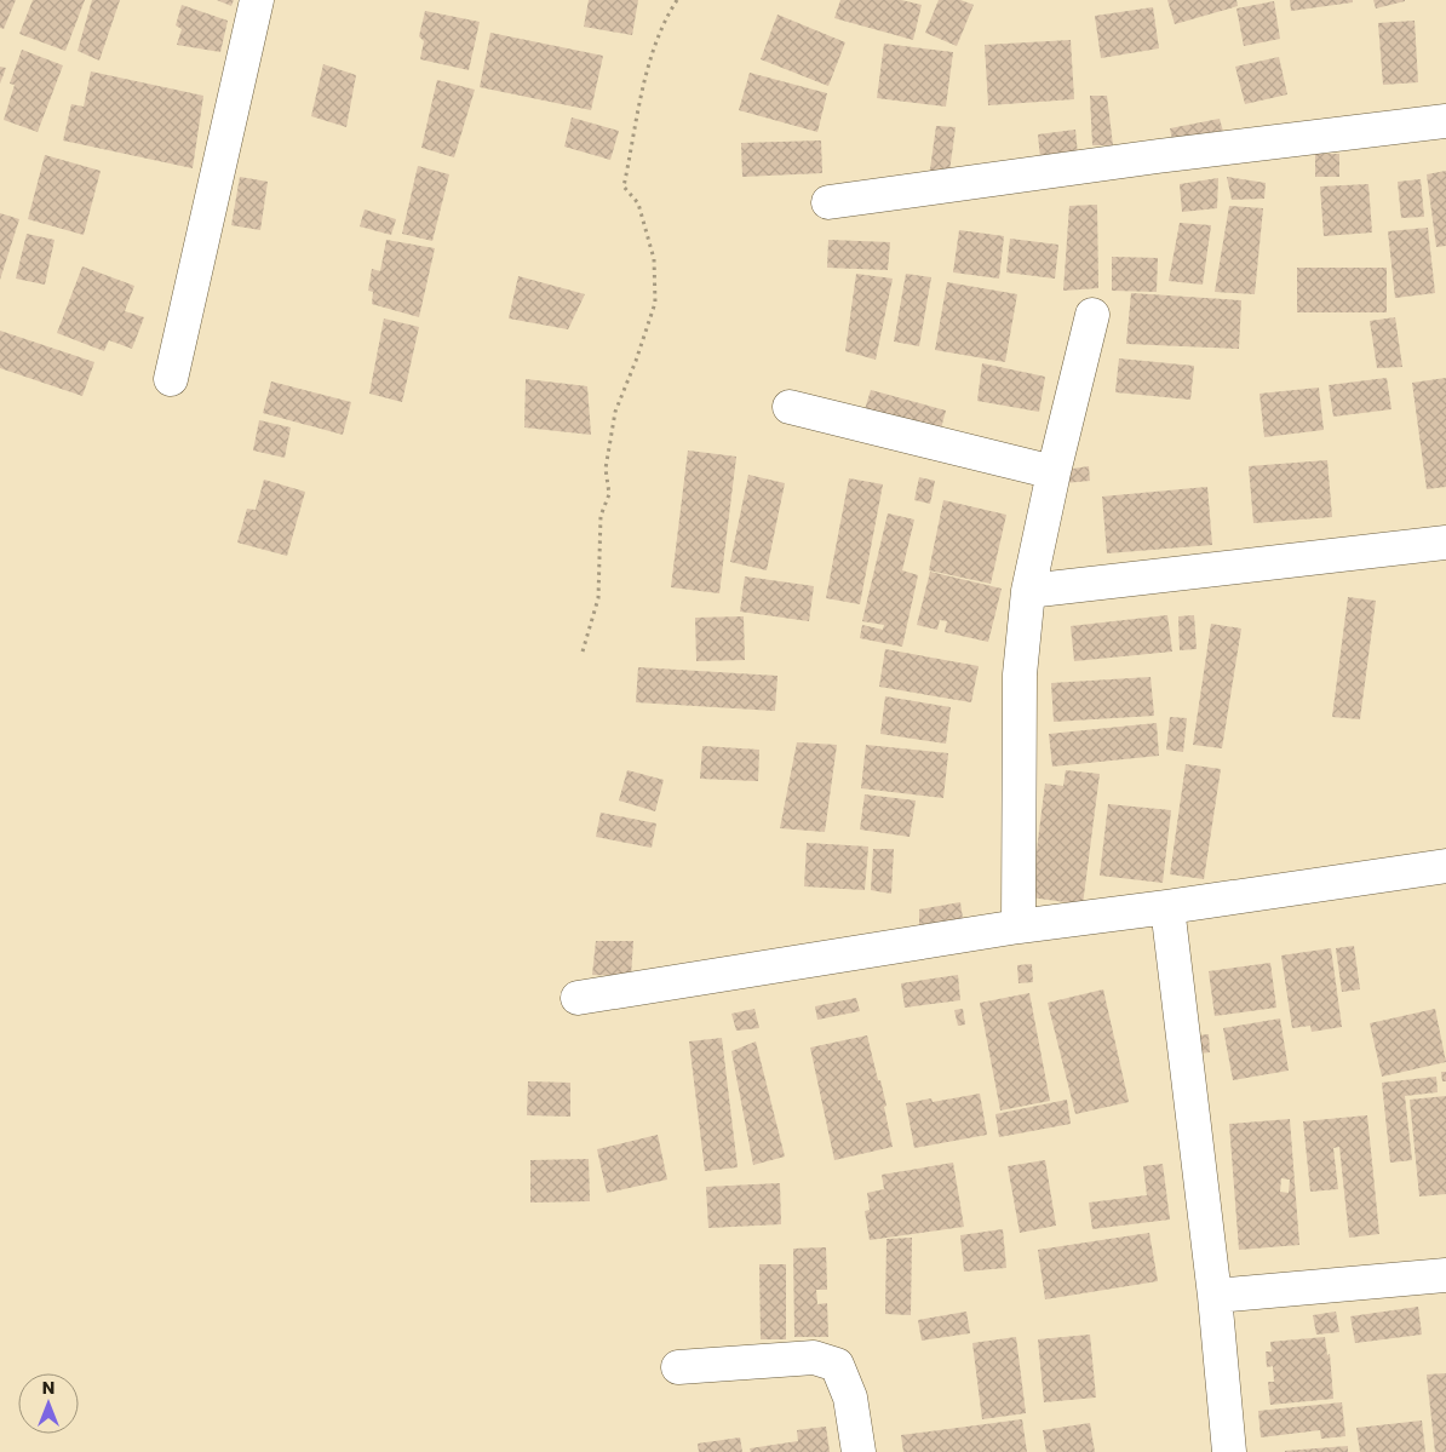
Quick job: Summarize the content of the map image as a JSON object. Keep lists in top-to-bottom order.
{
  "north": "top"
}
